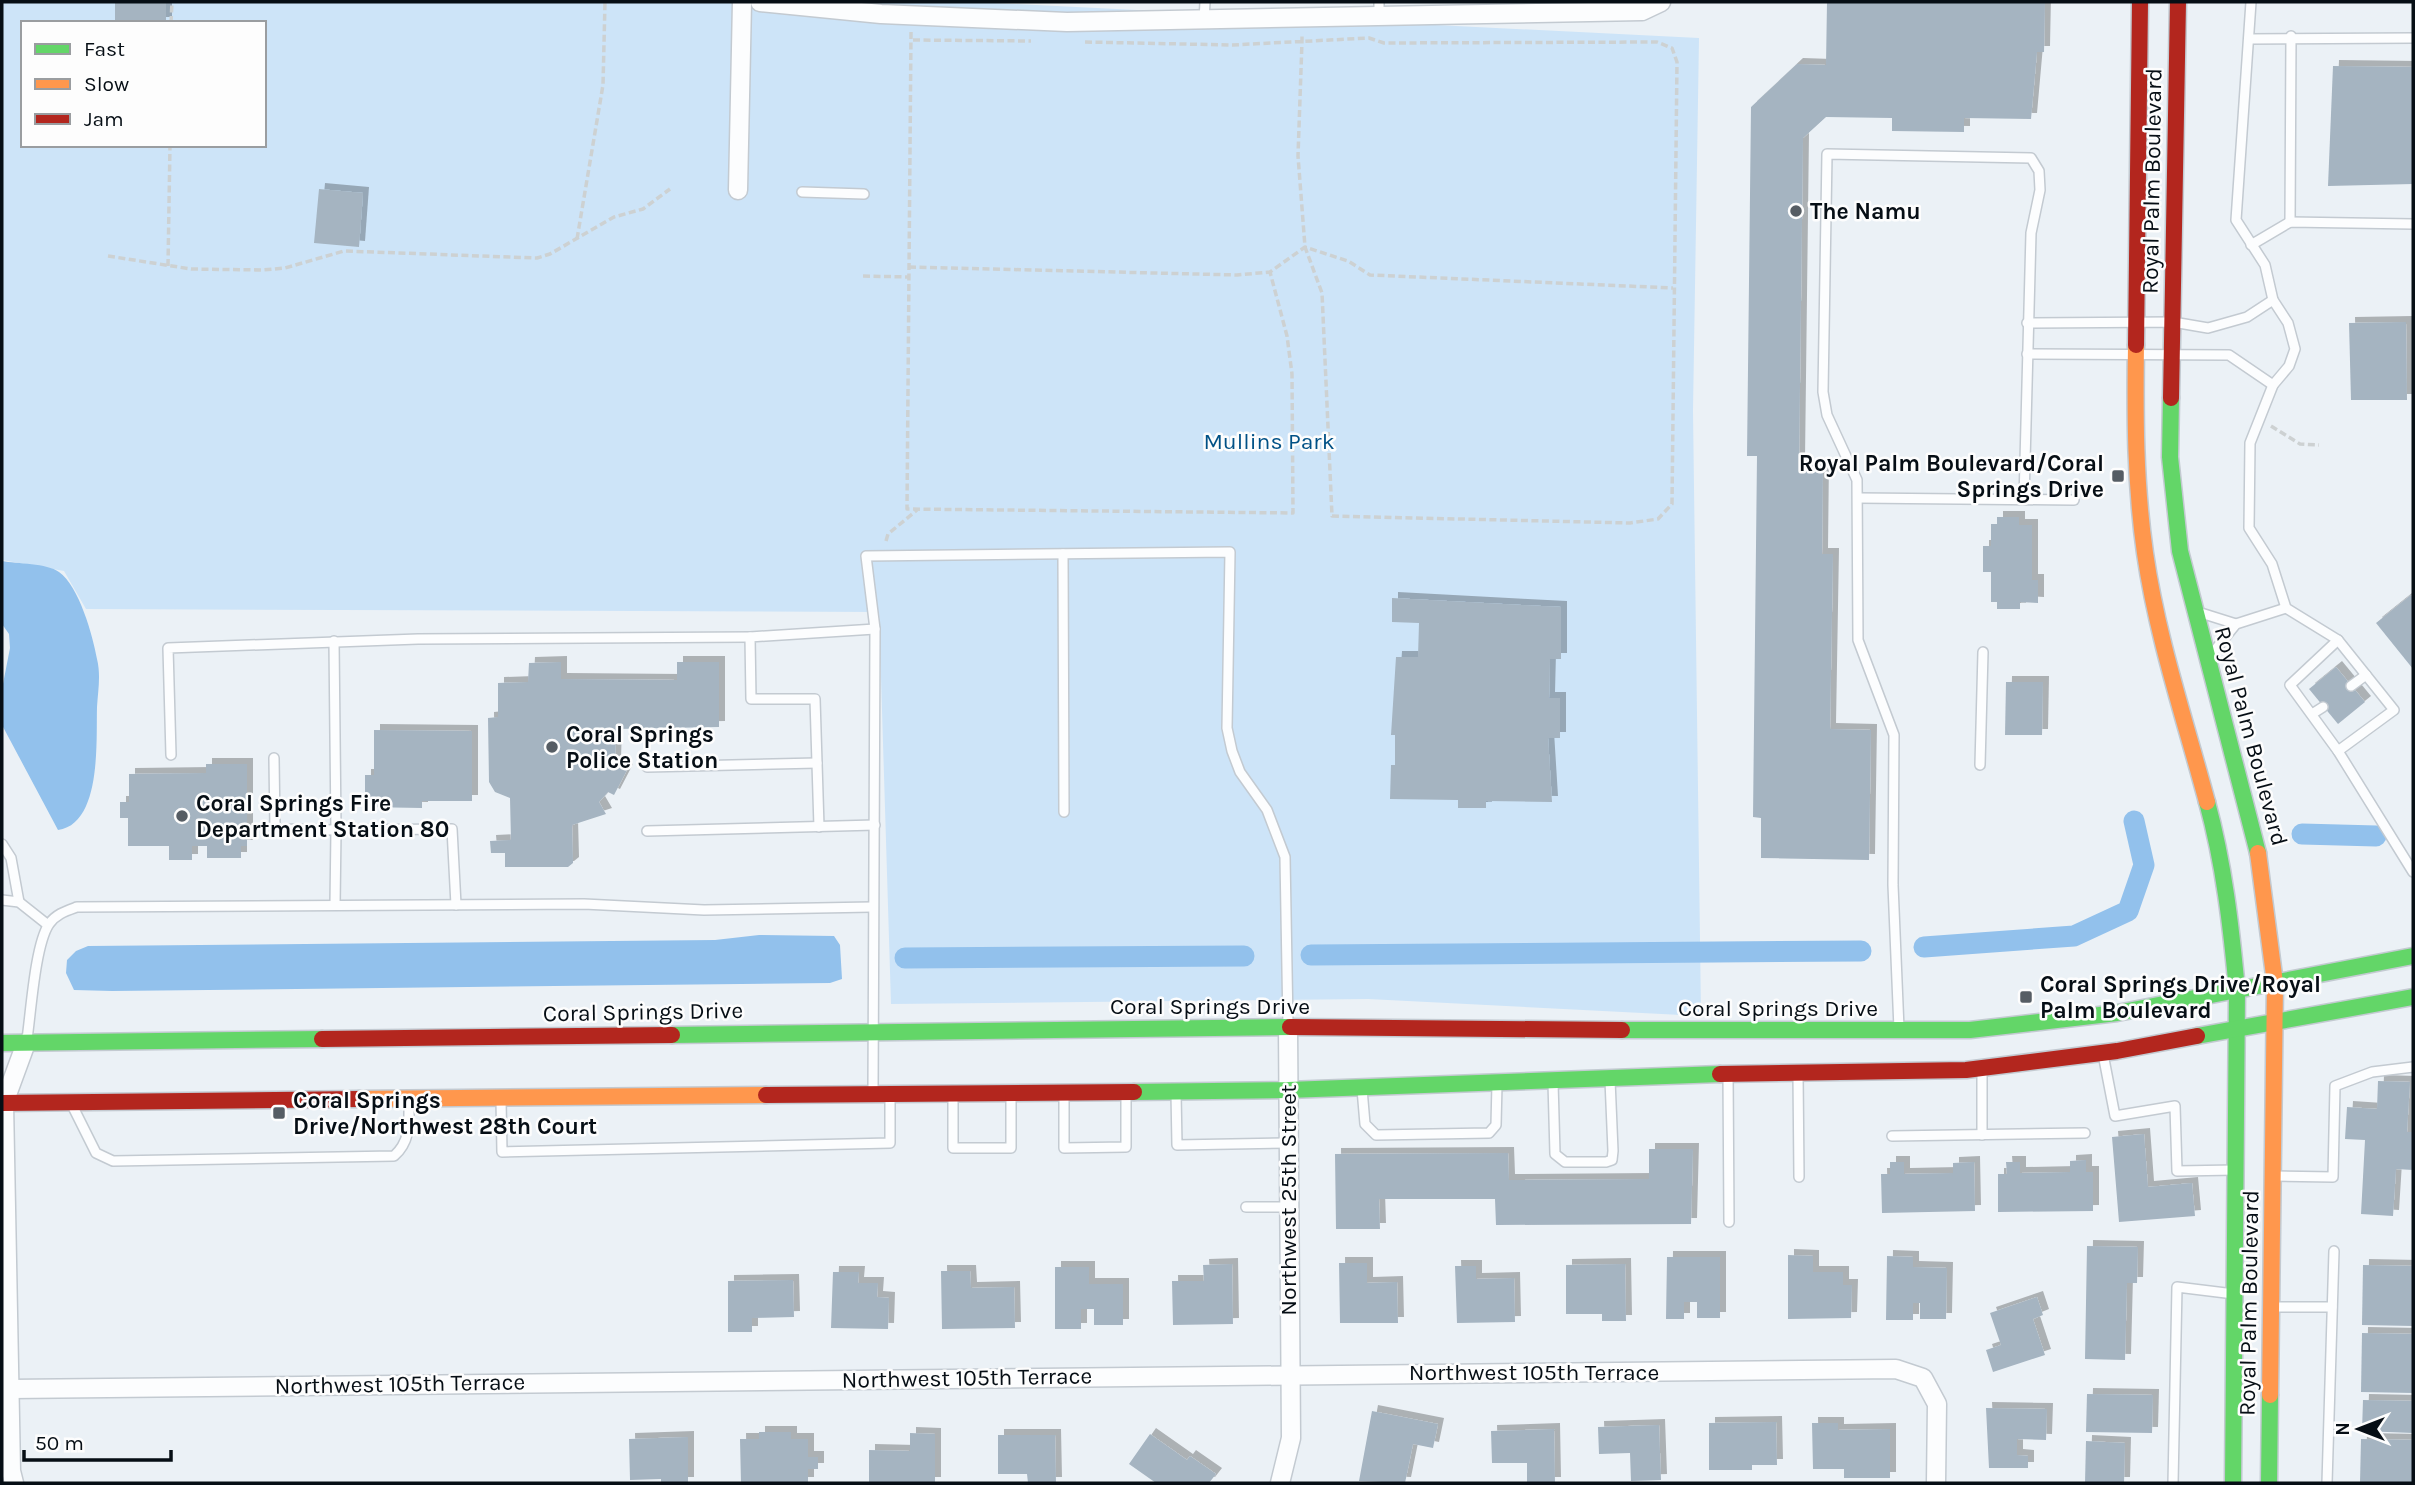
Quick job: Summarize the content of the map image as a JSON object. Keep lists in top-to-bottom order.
{
  "streets": {
    "main road": ["Royal Palm Boulevard", "Coral Springs Drive"],
    "street": ["Northwest 25th Street", "Northwest 105th Terrace"]
  },
  "crossings": [
    ["Royal Palm Boulevard", "Coral Springs Drive"],
    ["Coral Springs Drive", "Northwest 25th Street"],
    ["Northwest 25th Street", "Northwest 105th Terrace"]
  ],
  "parks": ["Mullins Park"],
  "places": {
    "other": ["The Namu", "Coral Springs Police Station", "Coral Springs Fire Department Station 80"],
    "transit": ["Royal Palm Boulevard/Coral Springs Drive", "Coral Springs Drive/Royal Palm Boulevard", "Coral Springs Drive/Northwest 28th Court"]
  },
  "legend": ["Fast", "Slow", "Jam"],
  "scale_bar": "50 m",
  "north": "left"
}
